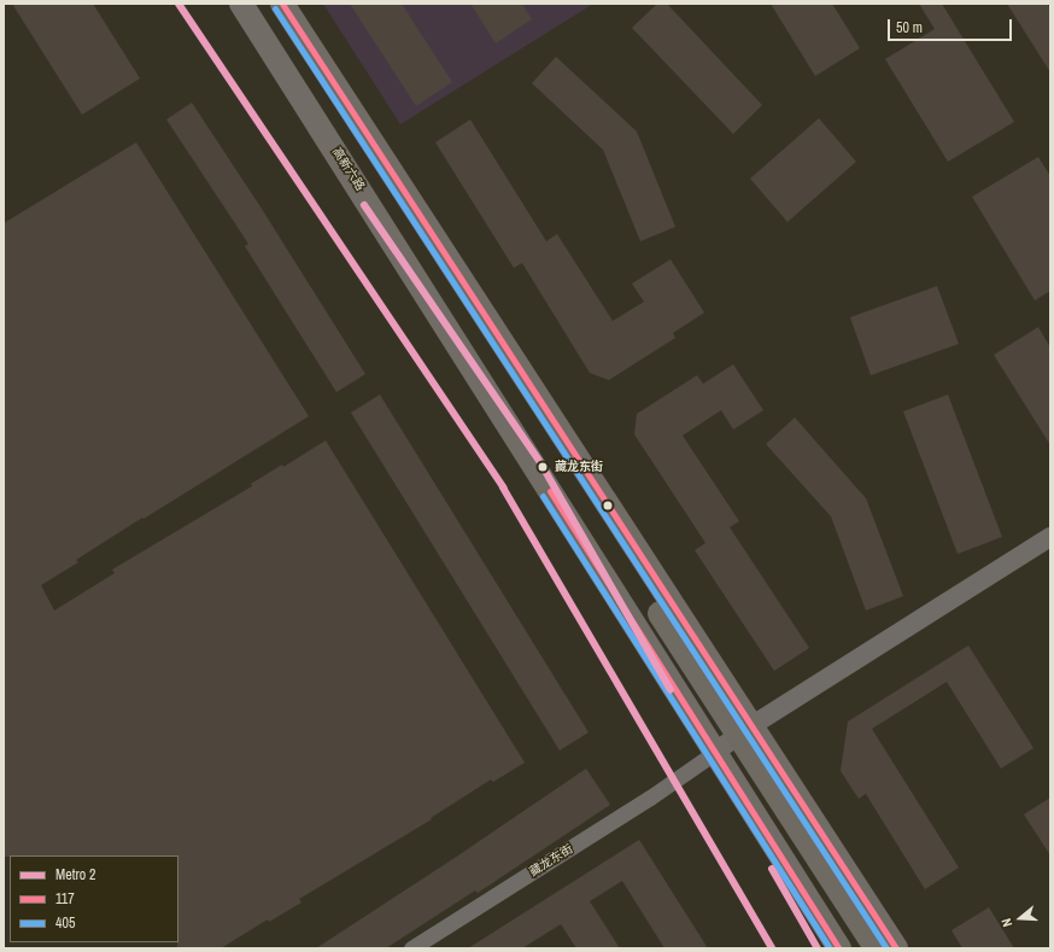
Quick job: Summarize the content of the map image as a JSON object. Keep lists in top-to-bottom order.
{
  "streets": {
    "main road": ["高新六路"],
    "street": ["藏龙东街"]
  },
  "crossings": [
    ["高新六路", "藏龙东街"]
  ],
  "places": ["藏龙东街"],
  "lines": ["metro line 2", "transit line 117", "transit line 405"],
  "legend": ["Metro 2", "117", "405"],
  "scale_bar": "50 m",
  "north": "left"
}
